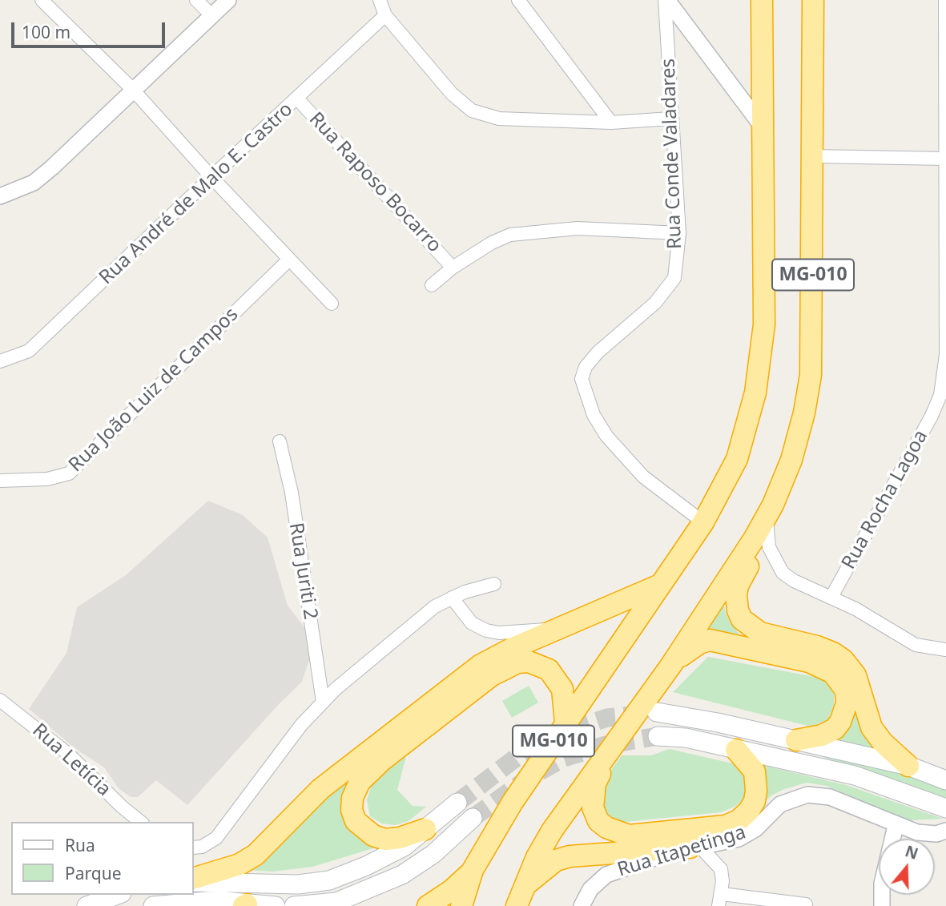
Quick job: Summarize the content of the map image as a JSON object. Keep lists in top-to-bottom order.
{
  "streets": {
    "highway": ["MG-010"],
    "street": [
      "Rua Conde Valadares",
      "Rua Raposo Bocarro",
      "Rua André de Malo E. Castro",
      "Rua João Luiz de Campos",
      "Rua Rocha Lagoa",
      "Rua Juriti 2",
      "Rua Letícia",
      "Rua Itapetinga"
    ]
  },
  "crossings": [
    ["Rua Conde Valadares", "MG-010"],
    ["Rua Raposo Bocarro", "Rua André de Malo E. Castro"]
  ],
  "legend": ["Rua", "Parque"],
  "scale_bar": "100 m",
  "north": "top"
}
